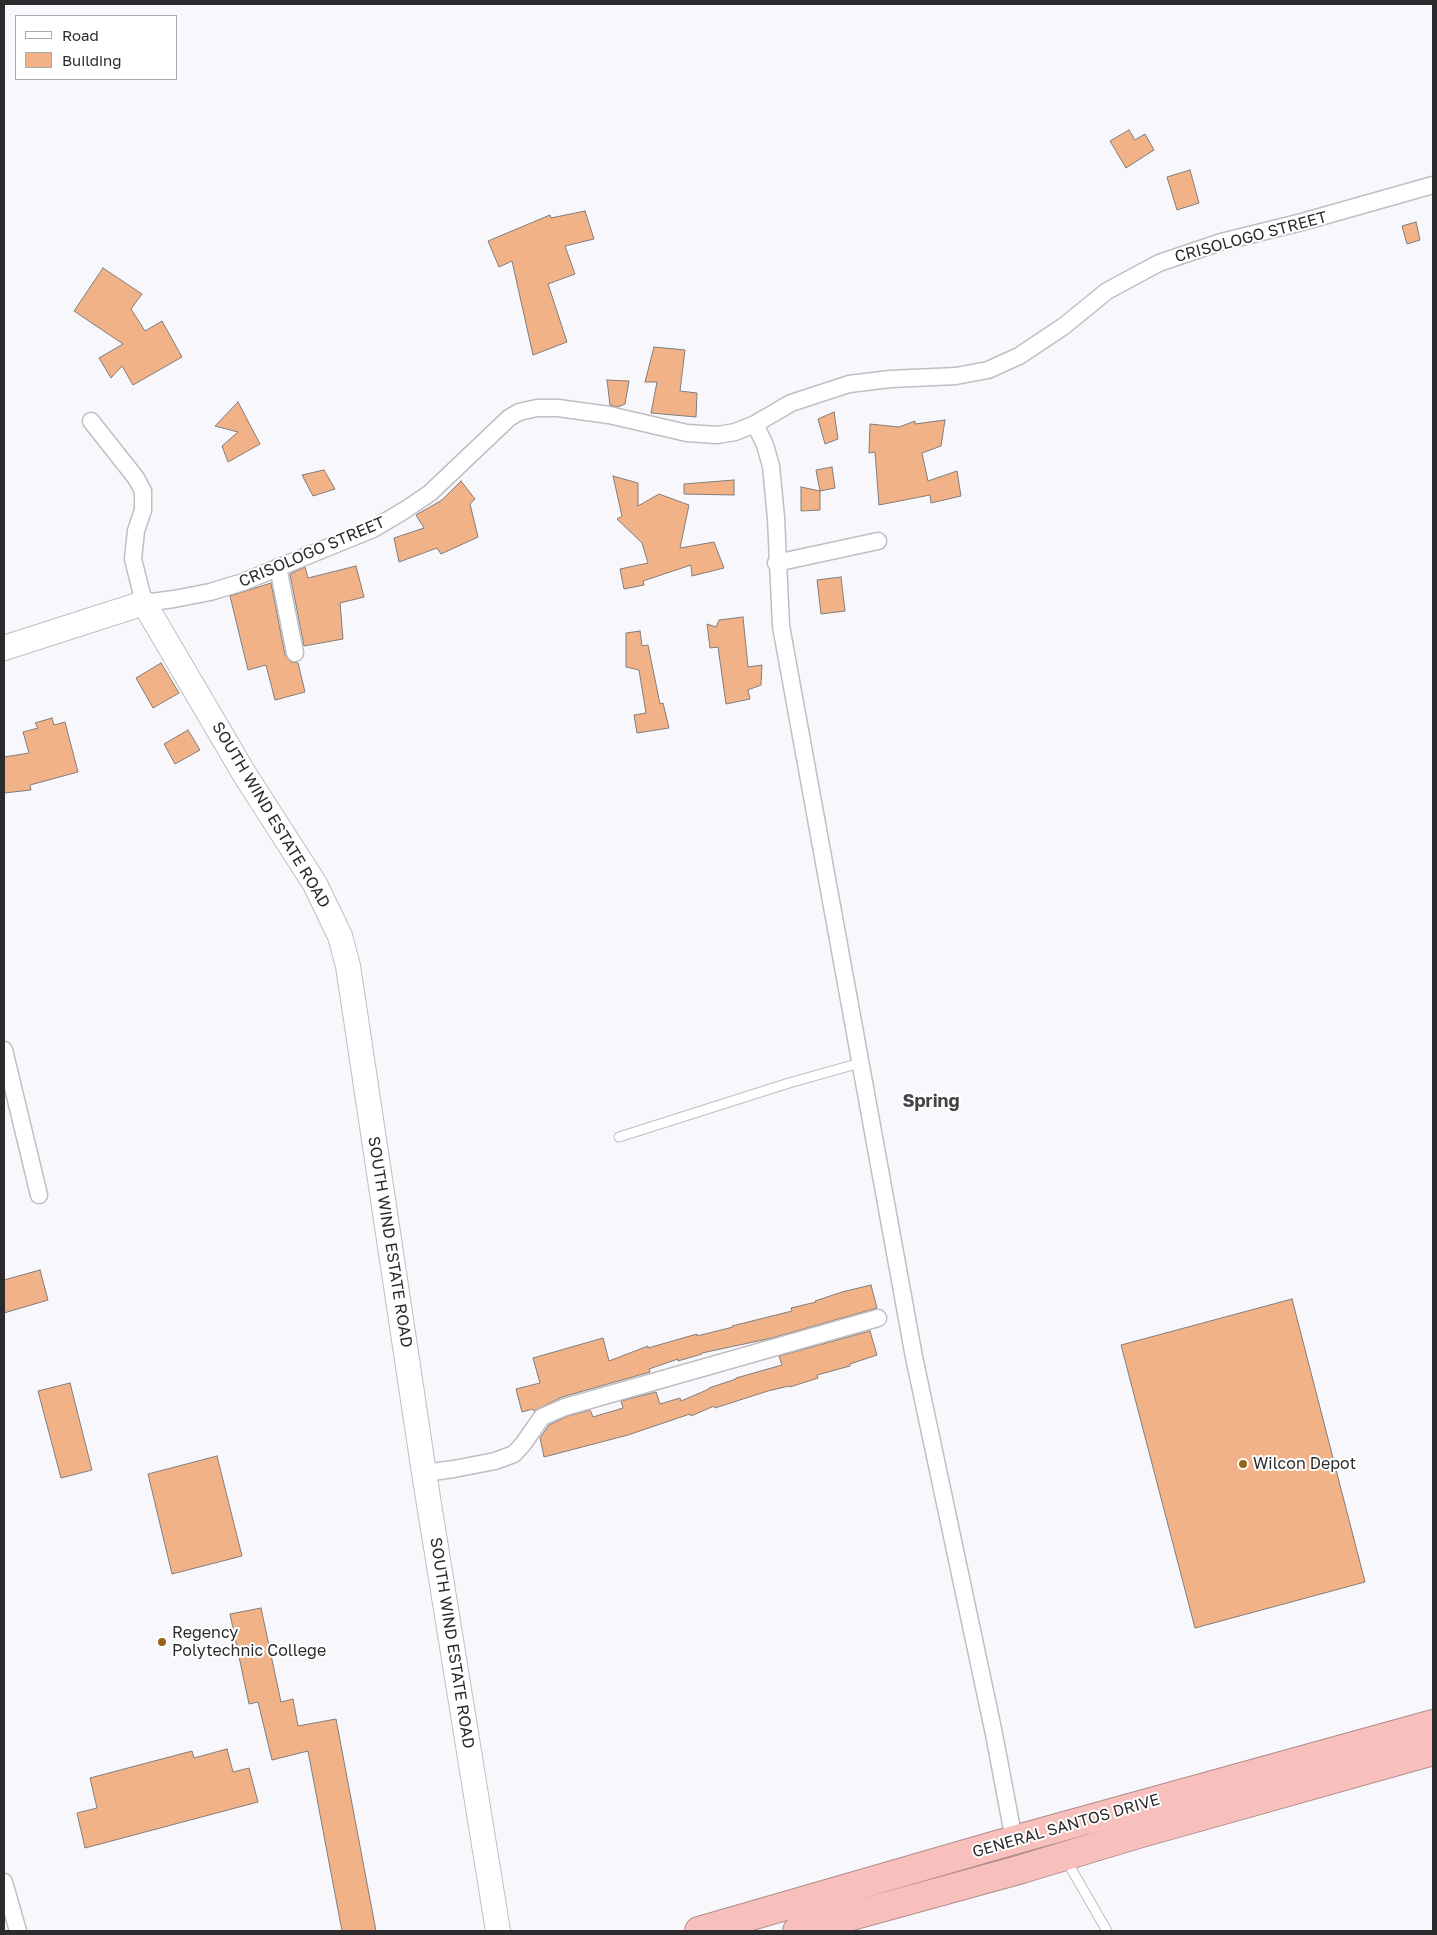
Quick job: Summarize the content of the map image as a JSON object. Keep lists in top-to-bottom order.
{
  "streets": {
    "highway": ["GENERAL SANTOS DRIVE"],
    "street": ["CRISOLOGO STREET", "SOUTH WIND ESTATE ROAD"]
  },
  "crossings": [
    ["CRISOLOGO STREET", "SOUTH WIND ESTATE ROAD"]
  ],
  "districts": ["Spring"],
  "places": ["Wilcon Depot", "Regency Polytechnic College"],
  "legend": ["Road", "Building"]
}
